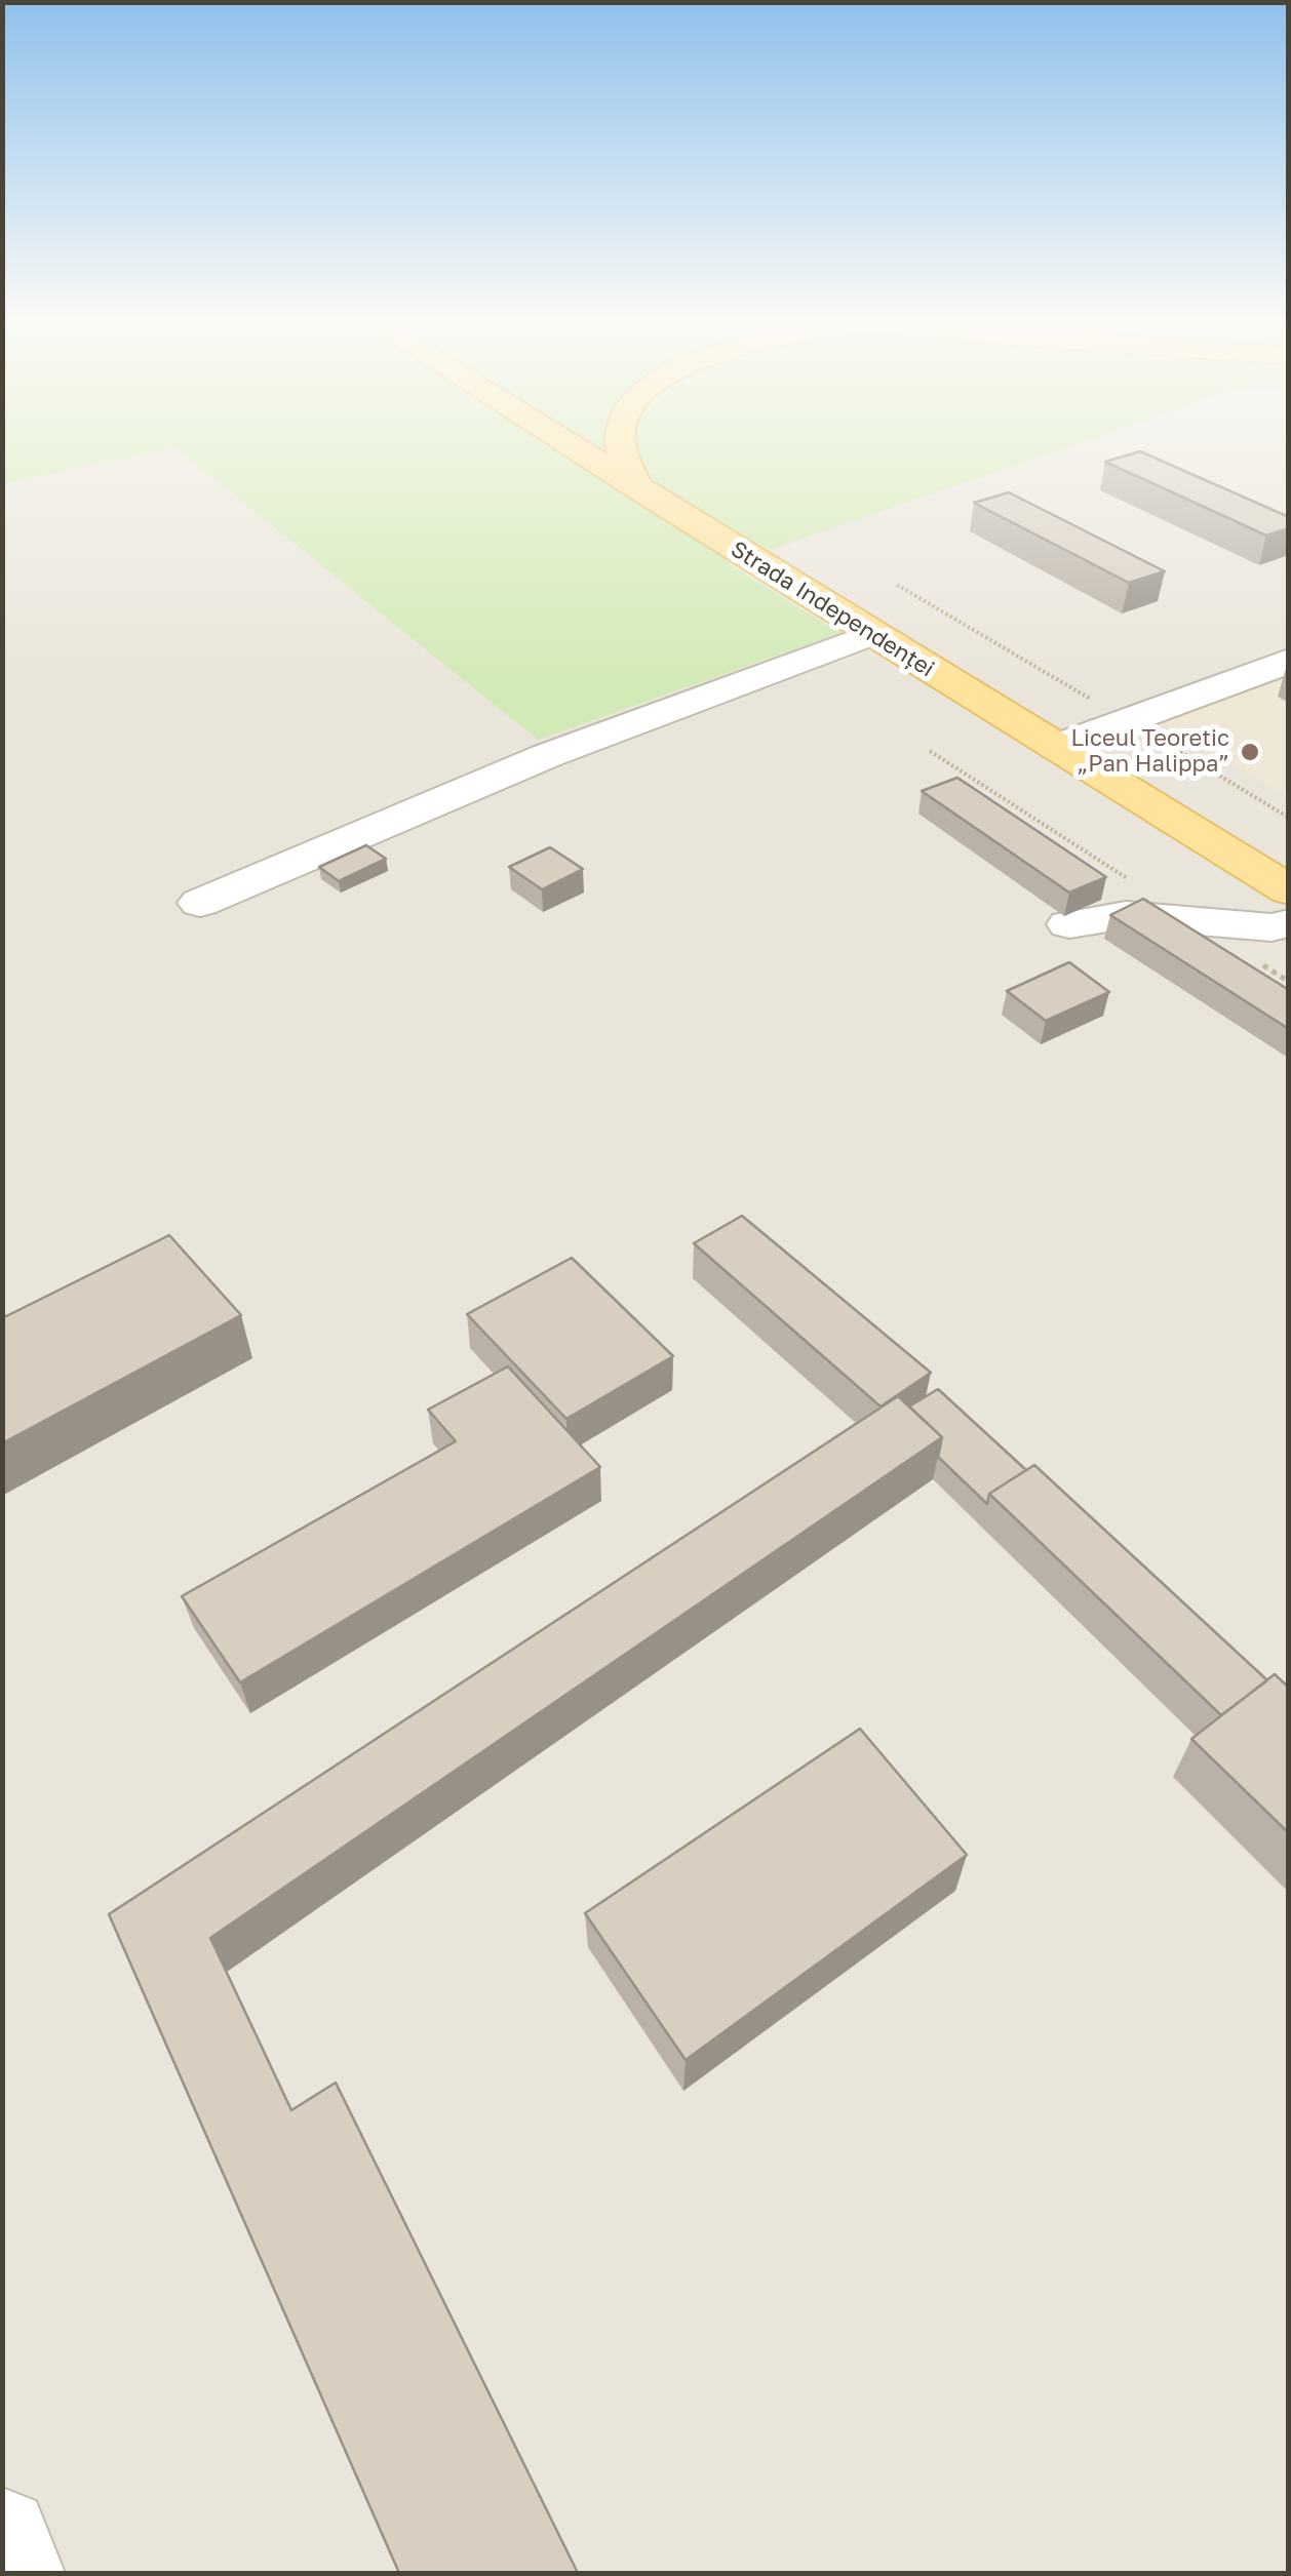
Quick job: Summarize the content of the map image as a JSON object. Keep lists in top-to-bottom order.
{
  "streets": {
    "main road": ["Strada Independenței"]
  },
  "places": ["Liceul Teoretic „Pan Halippa”"]
}
